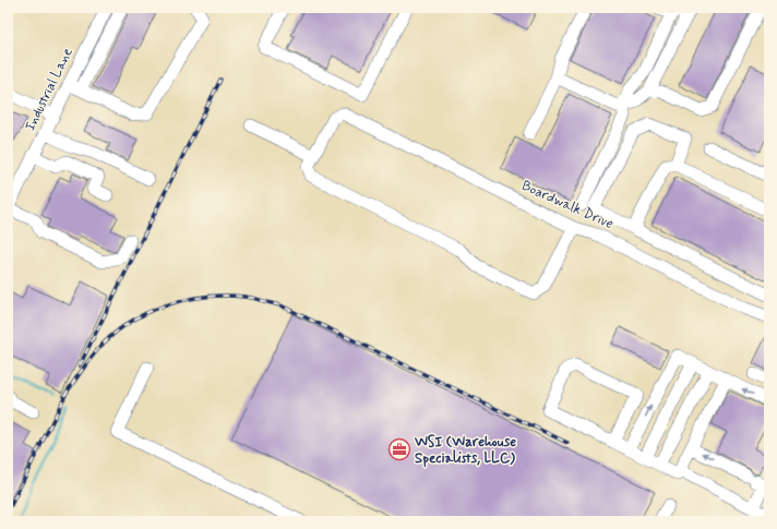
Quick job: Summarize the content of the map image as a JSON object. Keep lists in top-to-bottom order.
{
  "streets": {
    "street": ["Industrial Lane", "Boardwalk Drive"]
  },
  "places": {
    "office": ["WSI (Warehouse Specialists, LLC)"]
  }
}
